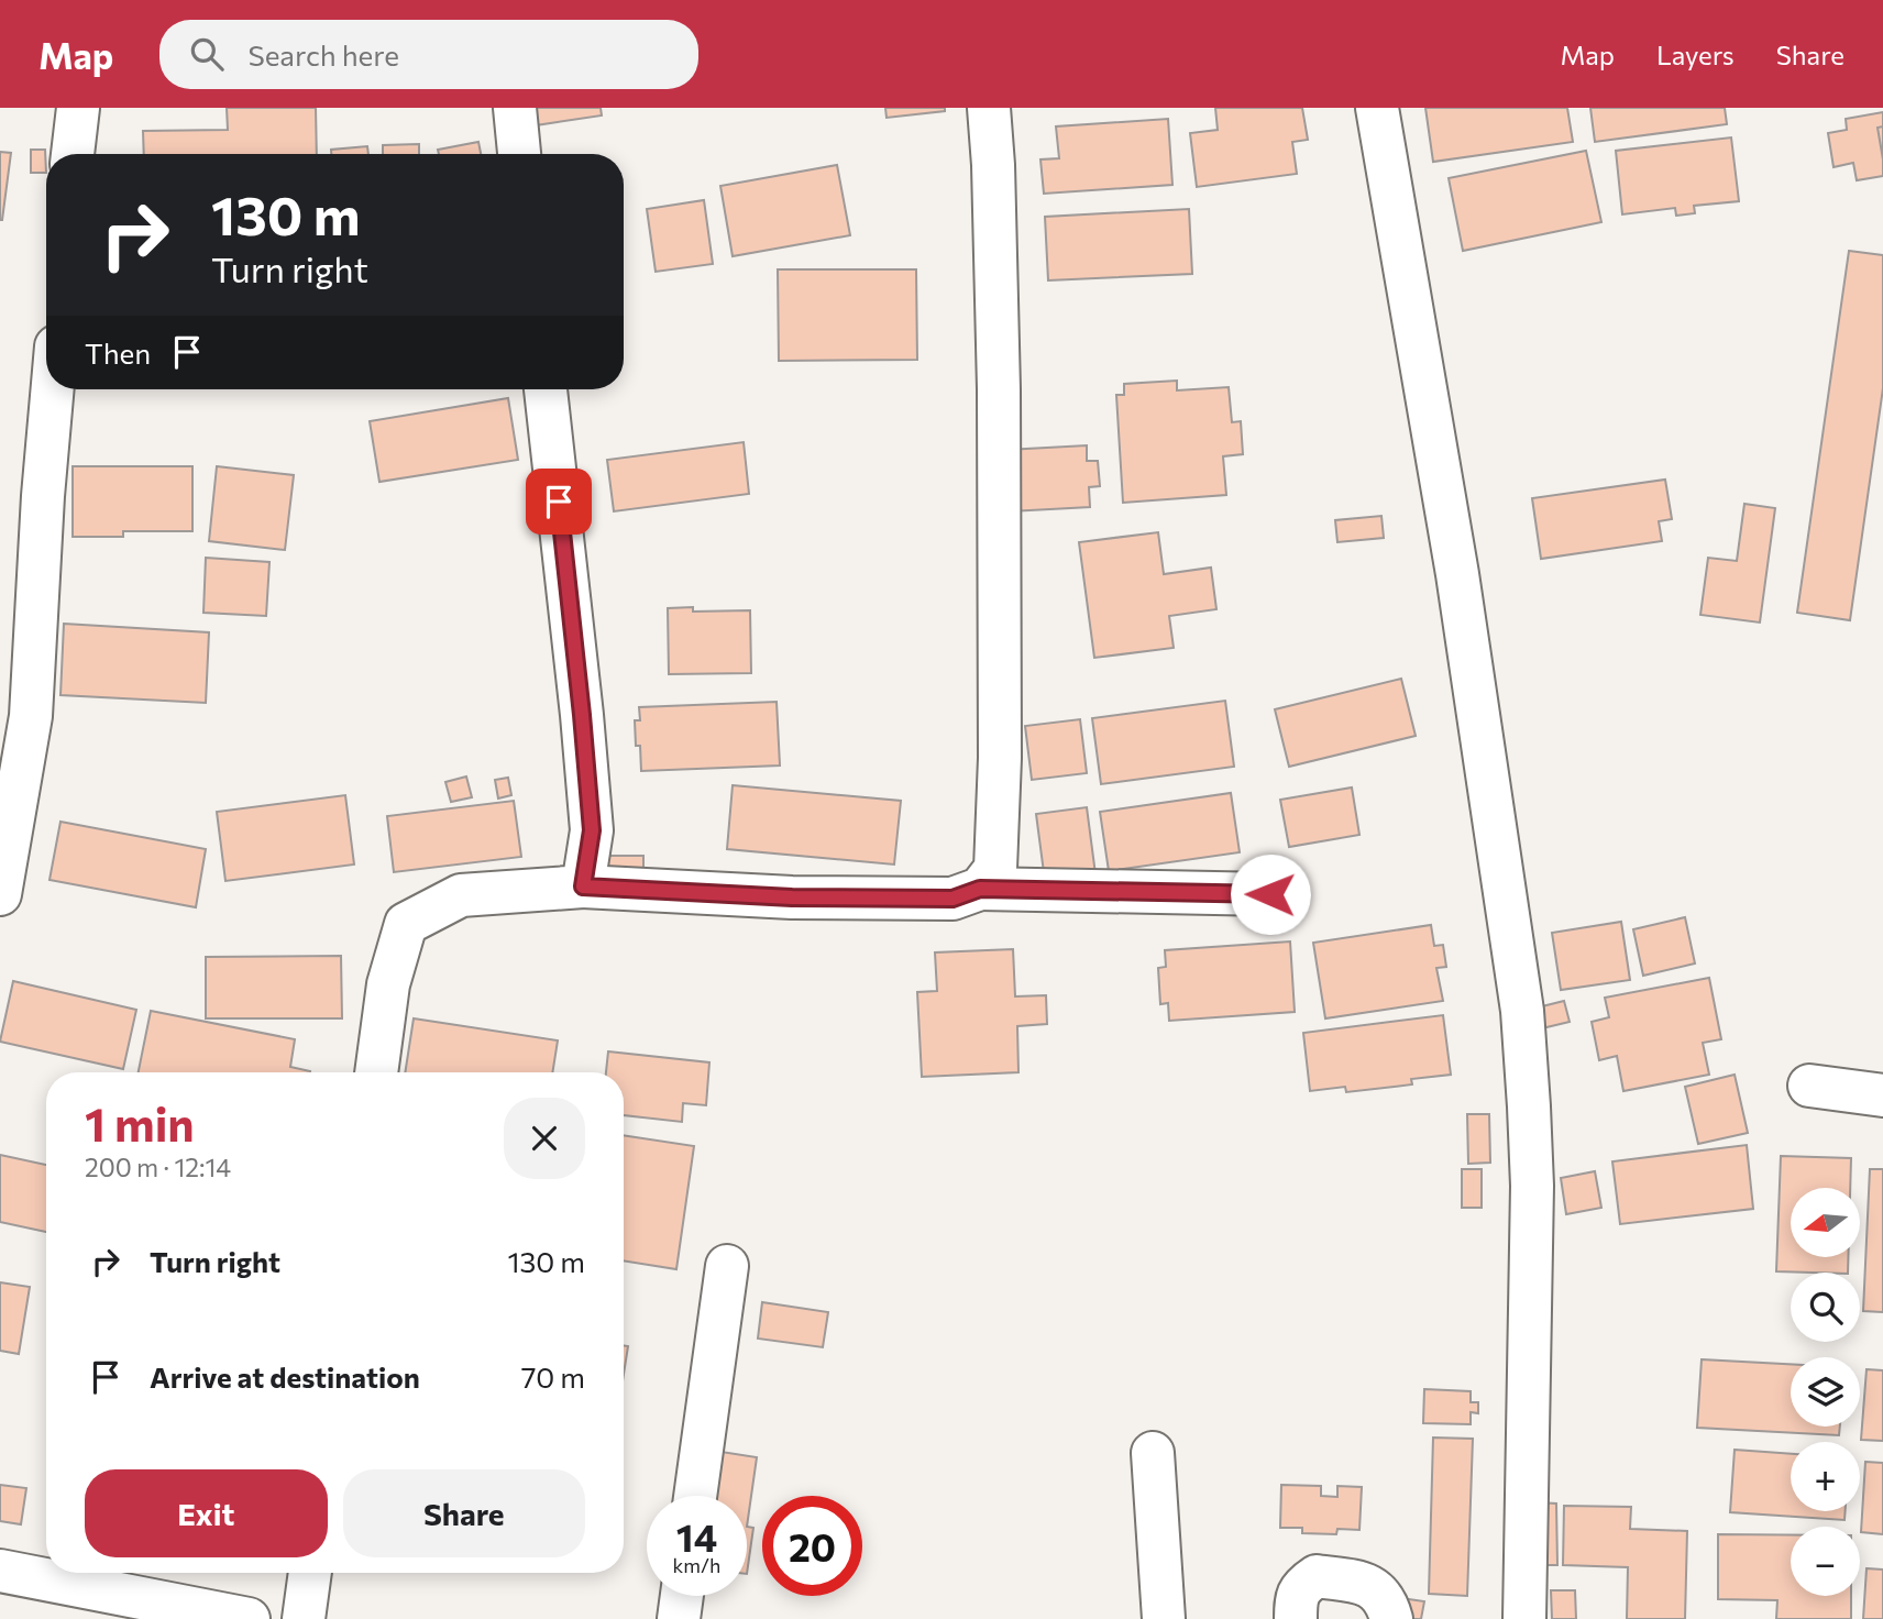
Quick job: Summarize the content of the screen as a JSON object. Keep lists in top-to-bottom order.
{
  "north": "left",
  "page": {
    "header": "Map",
    "search": "Search here",
    "nav": ["Map", "Layers", "Share"],
    "turn": ["130 m", "Turn right"],
    "then": "Then",
    "heading": ["1 min", "200 m · 12:14"],
    "map_buttons": ["+", "−"],
    "list": [
      {
        "name": "Turn right",
        "value": "130 m"
      },
      {
        "name": "Arrive at destination",
        "value": "70 m"
      }
    ],
    "buttons": ["Exit", "Share"],
    "speed": "14 km/h",
    "limit": "20"
  }
}
